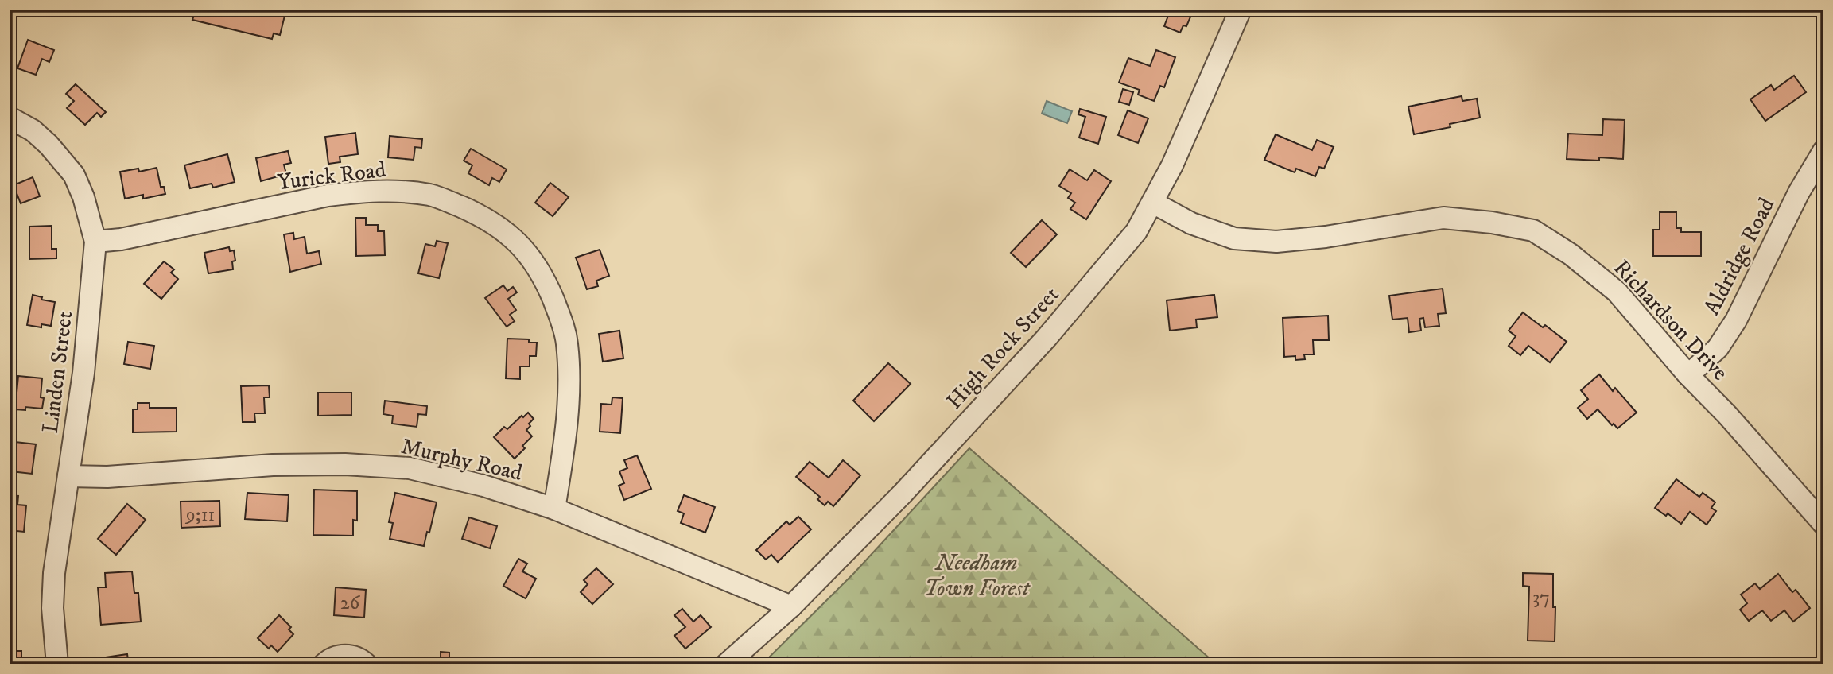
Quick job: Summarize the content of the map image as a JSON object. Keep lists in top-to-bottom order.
{
  "streets": {
    "street": [
      "Yurick Road",
      "Aldridge Road",
      "Richardson Drive",
      "High Rock Street",
      "Linden Street",
      "Murphy Road"
    ]
  },
  "crossings": [
    ["Yurick Road", "Linden Street"],
    ["Yurick Road", "Murphy Road"],
    ["Aldridge Road", "Richardson Drive"],
    ["Richardson Drive", "High Rock Street"],
    ["High Rock Street", "Murphy Road"],
    ["Linden Street", "Murphy Road"]
  ],
  "parks": ["Needham Town Forest"],
  "house_numbers": ["9;11", "37", "26"]
}
